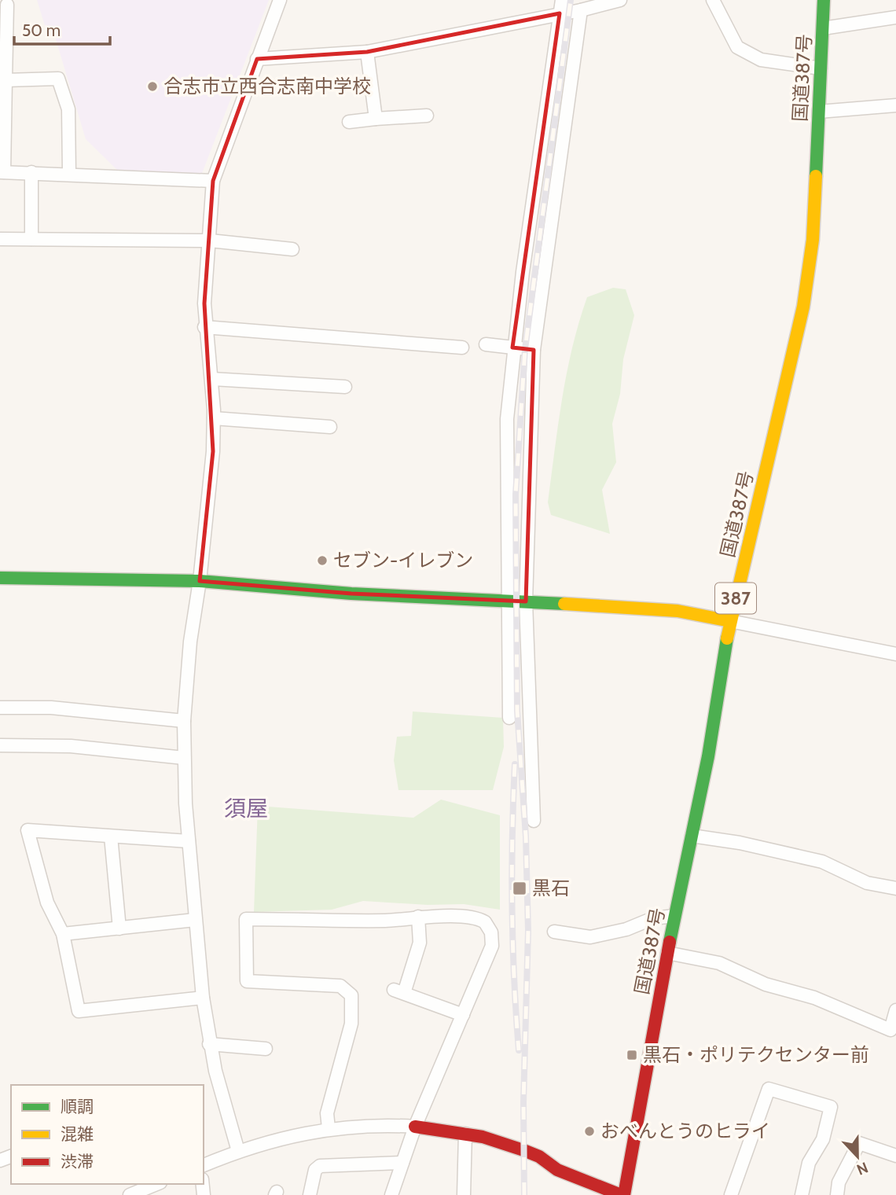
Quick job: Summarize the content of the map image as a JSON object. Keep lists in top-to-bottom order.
{
  "streets": {
    "main road": ["国道387号", "387"]
  },
  "districts": ["須屋"],
  "places": {
    "other": ["合志市立西合志南中学校", "セブン-イレブン", "おべんとうのヒライ"],
    "transit": ["黒石", "黒石・ポリテクセンター前"]
  },
  "legend": ["順調", "混雑", "渋滞"],
  "scale_bar": "50 m",
  "north": "bottom"
}
